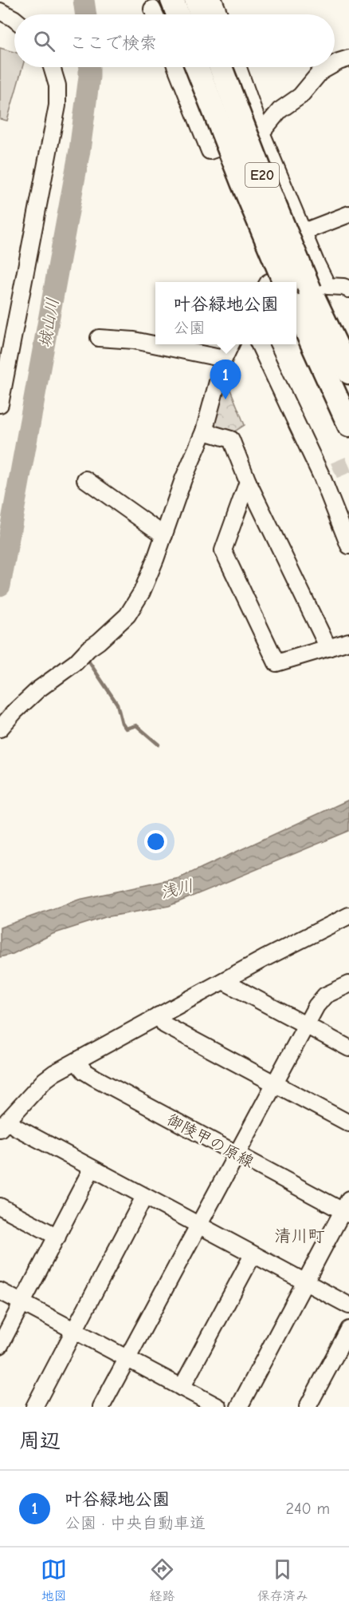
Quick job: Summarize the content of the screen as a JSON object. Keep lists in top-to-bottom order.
{
  "streets": {
    "highway": ["E20"],
    "street": ["御陵甲の原線"]
  },
  "districts": ["清川町"],
  "water": ["城山川", "浅川"],
  "page": {
    "search": "ここで検索",
    "popup": ["叶谷緑地公園", "公園"],
    "pins": "1",
    "heading": "周辺",
    "list": [
      {
        "mark": "1",
        "name": "叶谷緑地公園",
        "note": "公園 · 中央自動車道",
        "value": "240 m"
      }
    ],
    "nav": ["地図", "経路", "保存済み"]
  }
}
